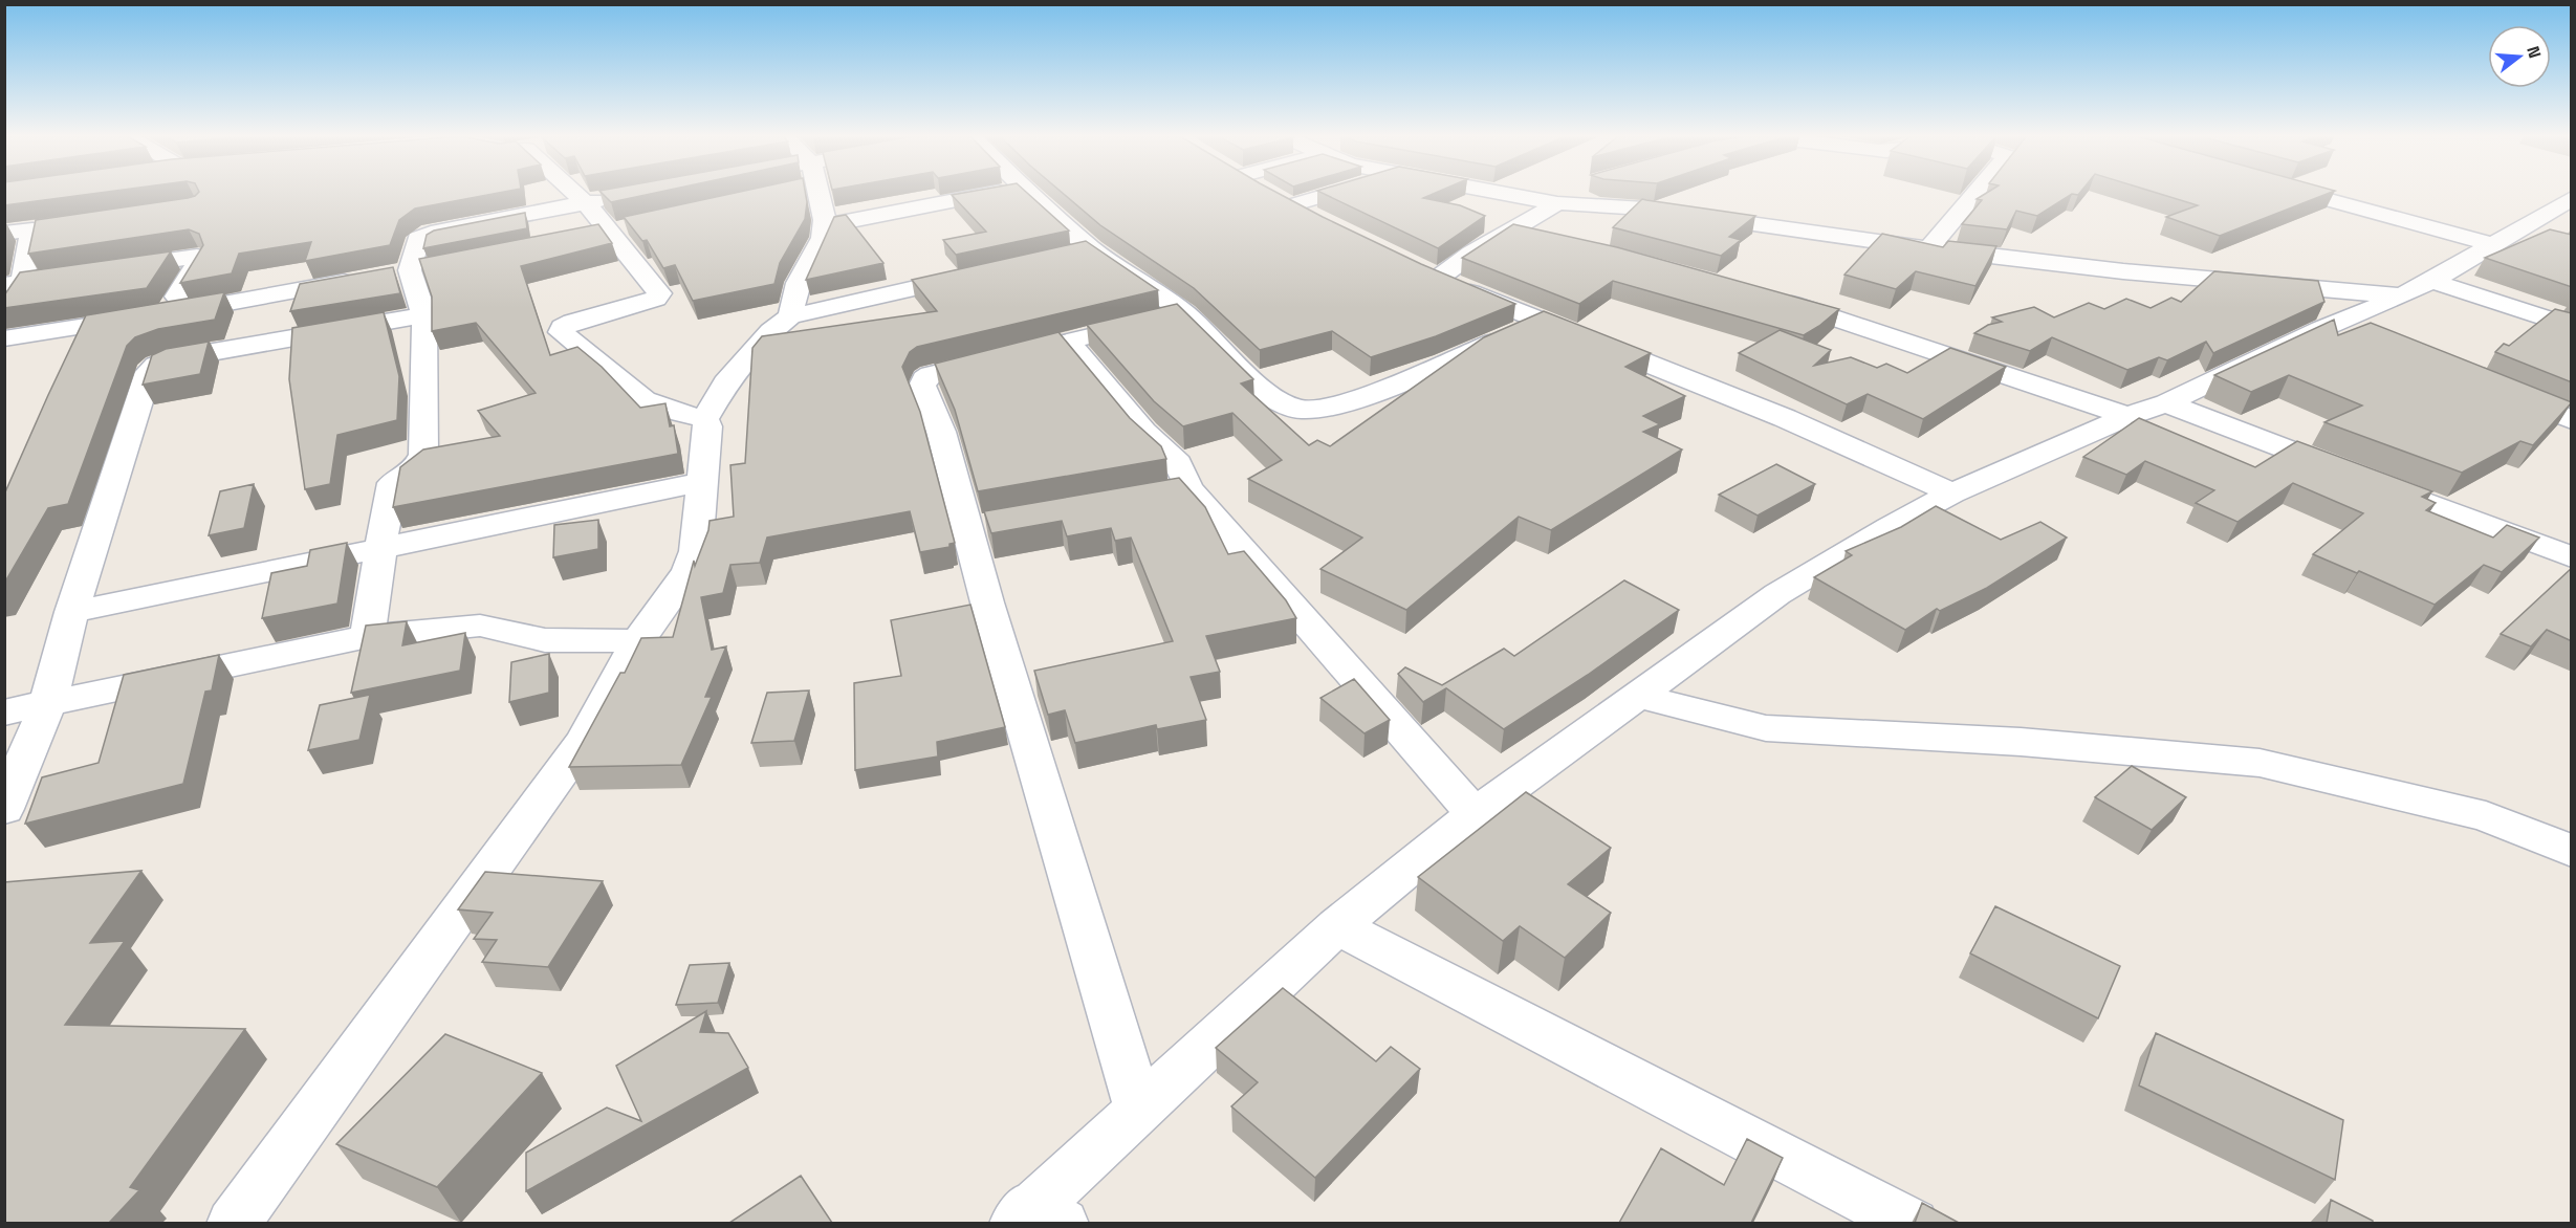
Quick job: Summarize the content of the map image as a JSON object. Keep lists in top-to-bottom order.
{
  "north": "right"
}
